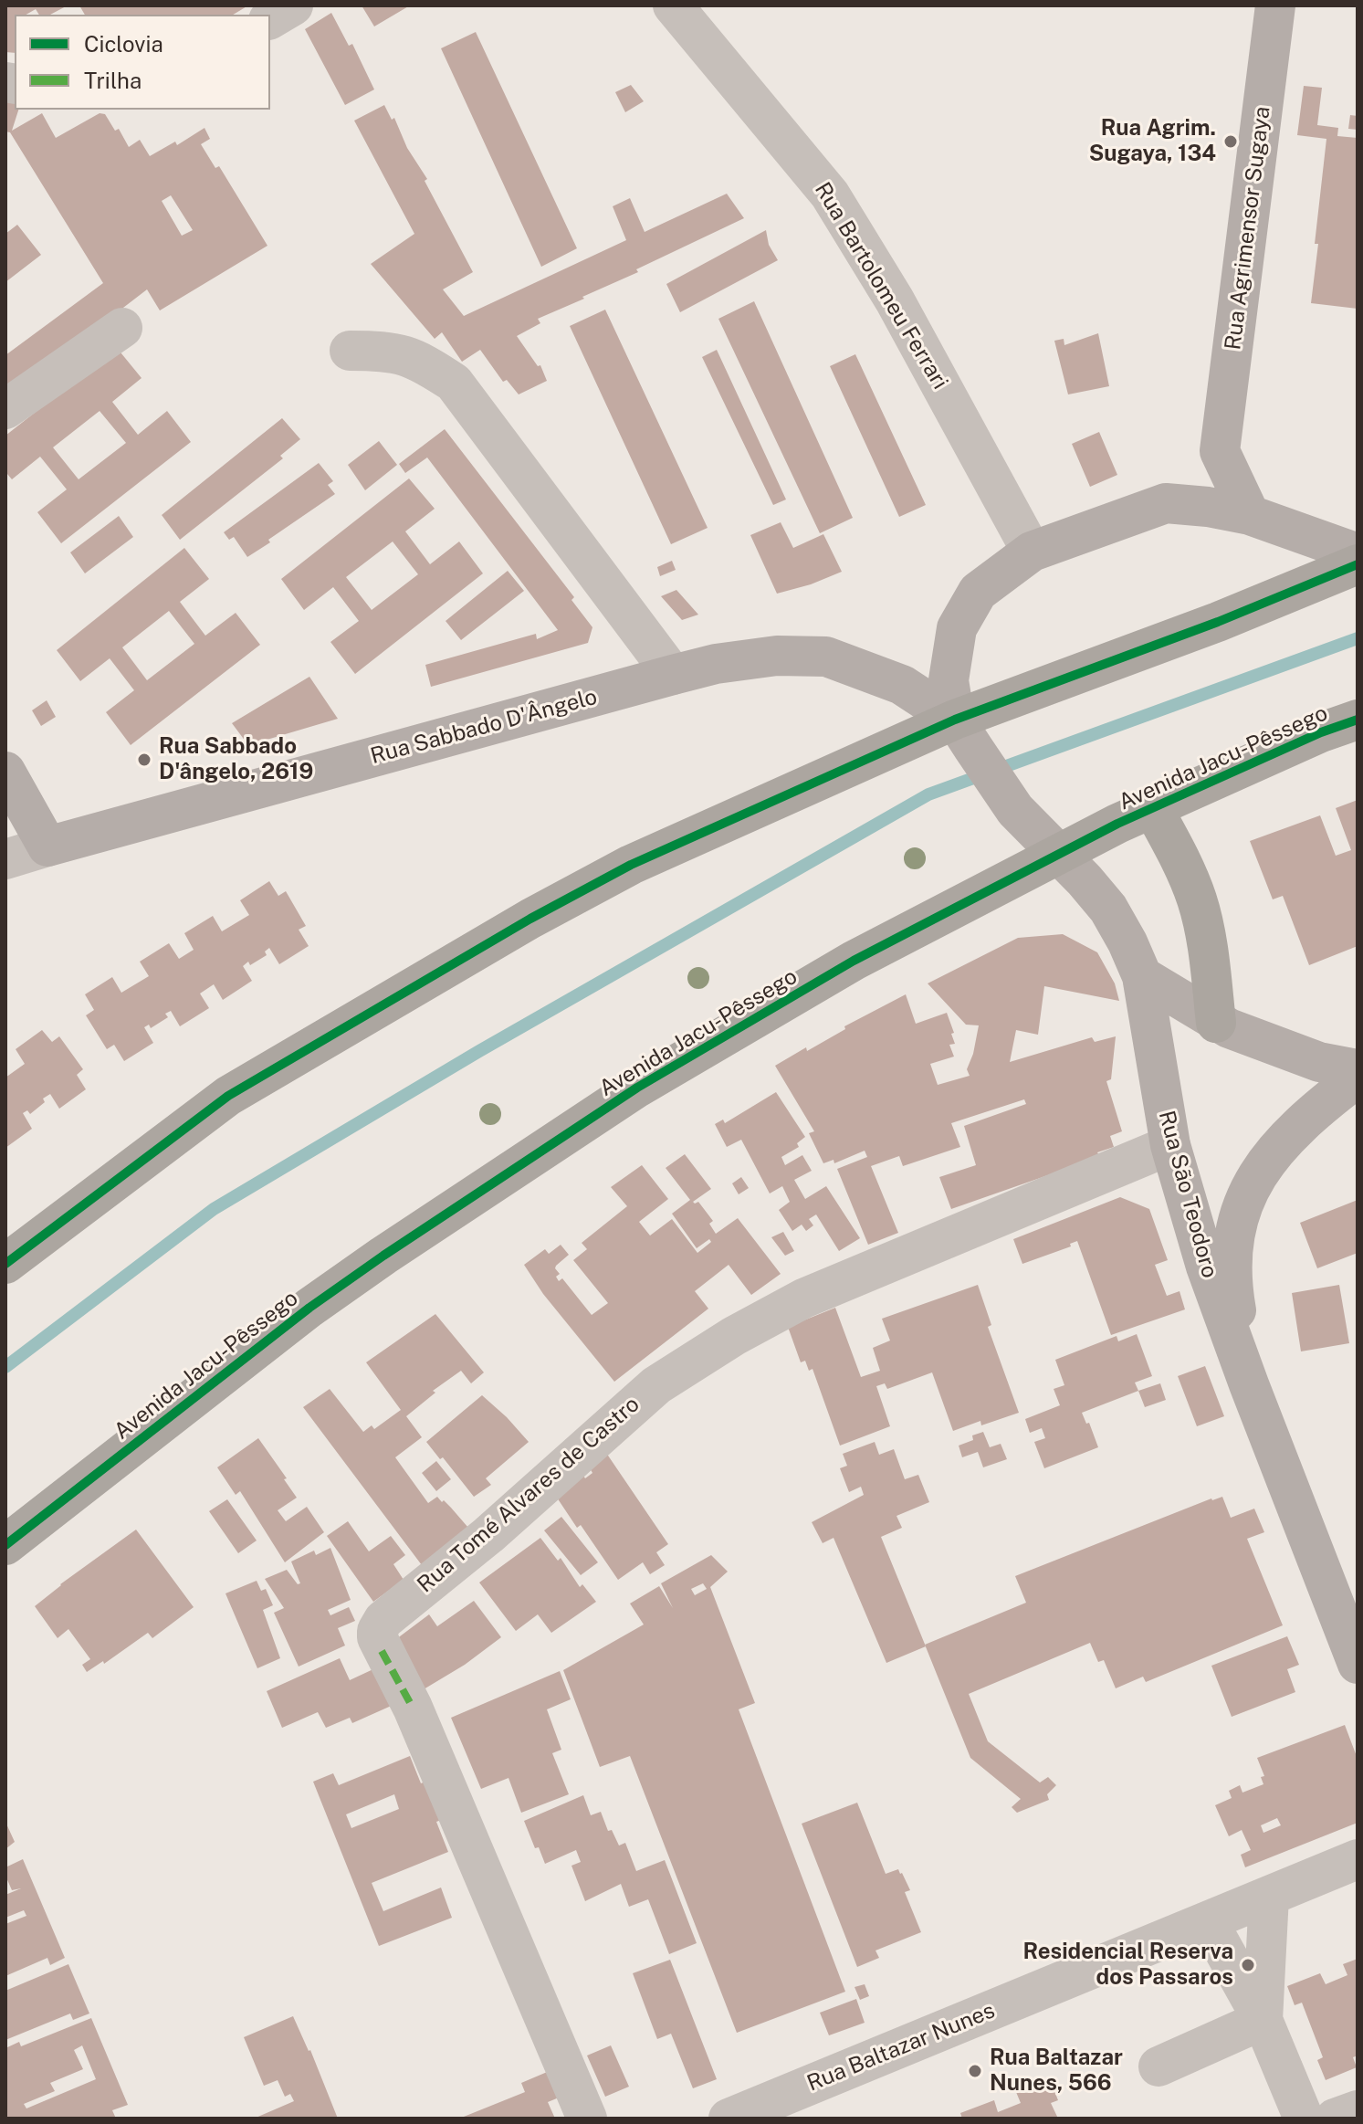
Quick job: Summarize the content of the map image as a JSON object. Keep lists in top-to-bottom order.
{
  "streets": {
    "highway": ["Avenida Jacu-Pêssego"],
    "main road": ["Rua Agrimensor Sugaya", "Rua Sabbado D'Ângelo", "Rua São Teodoro"],
    "street": ["Rua Bartolomeu Ferrari", "Rua Tomé Alvares de Castro", "Rua Baltazar Nunes"]
  },
  "crossings": [
    ["Rua Sabbado D'Ângelo", "Rua São Teodoro"],
    ["Avenida Jacu-Pêssego", "Rua São Teodoro"],
    ["Rua São Teodoro", "Rua Tomé Alvares de Castro"]
  ],
  "places": [
    "Rua Agrim. Sugaya, 134",
    "Rua Sabbado D'ângelo, 2619",
    "Residencial Reserva dos Passaros",
    "Rua Baltazar Nunes, 566"
  ],
  "legend": ["Ciclovia", "Trilha"]
}
